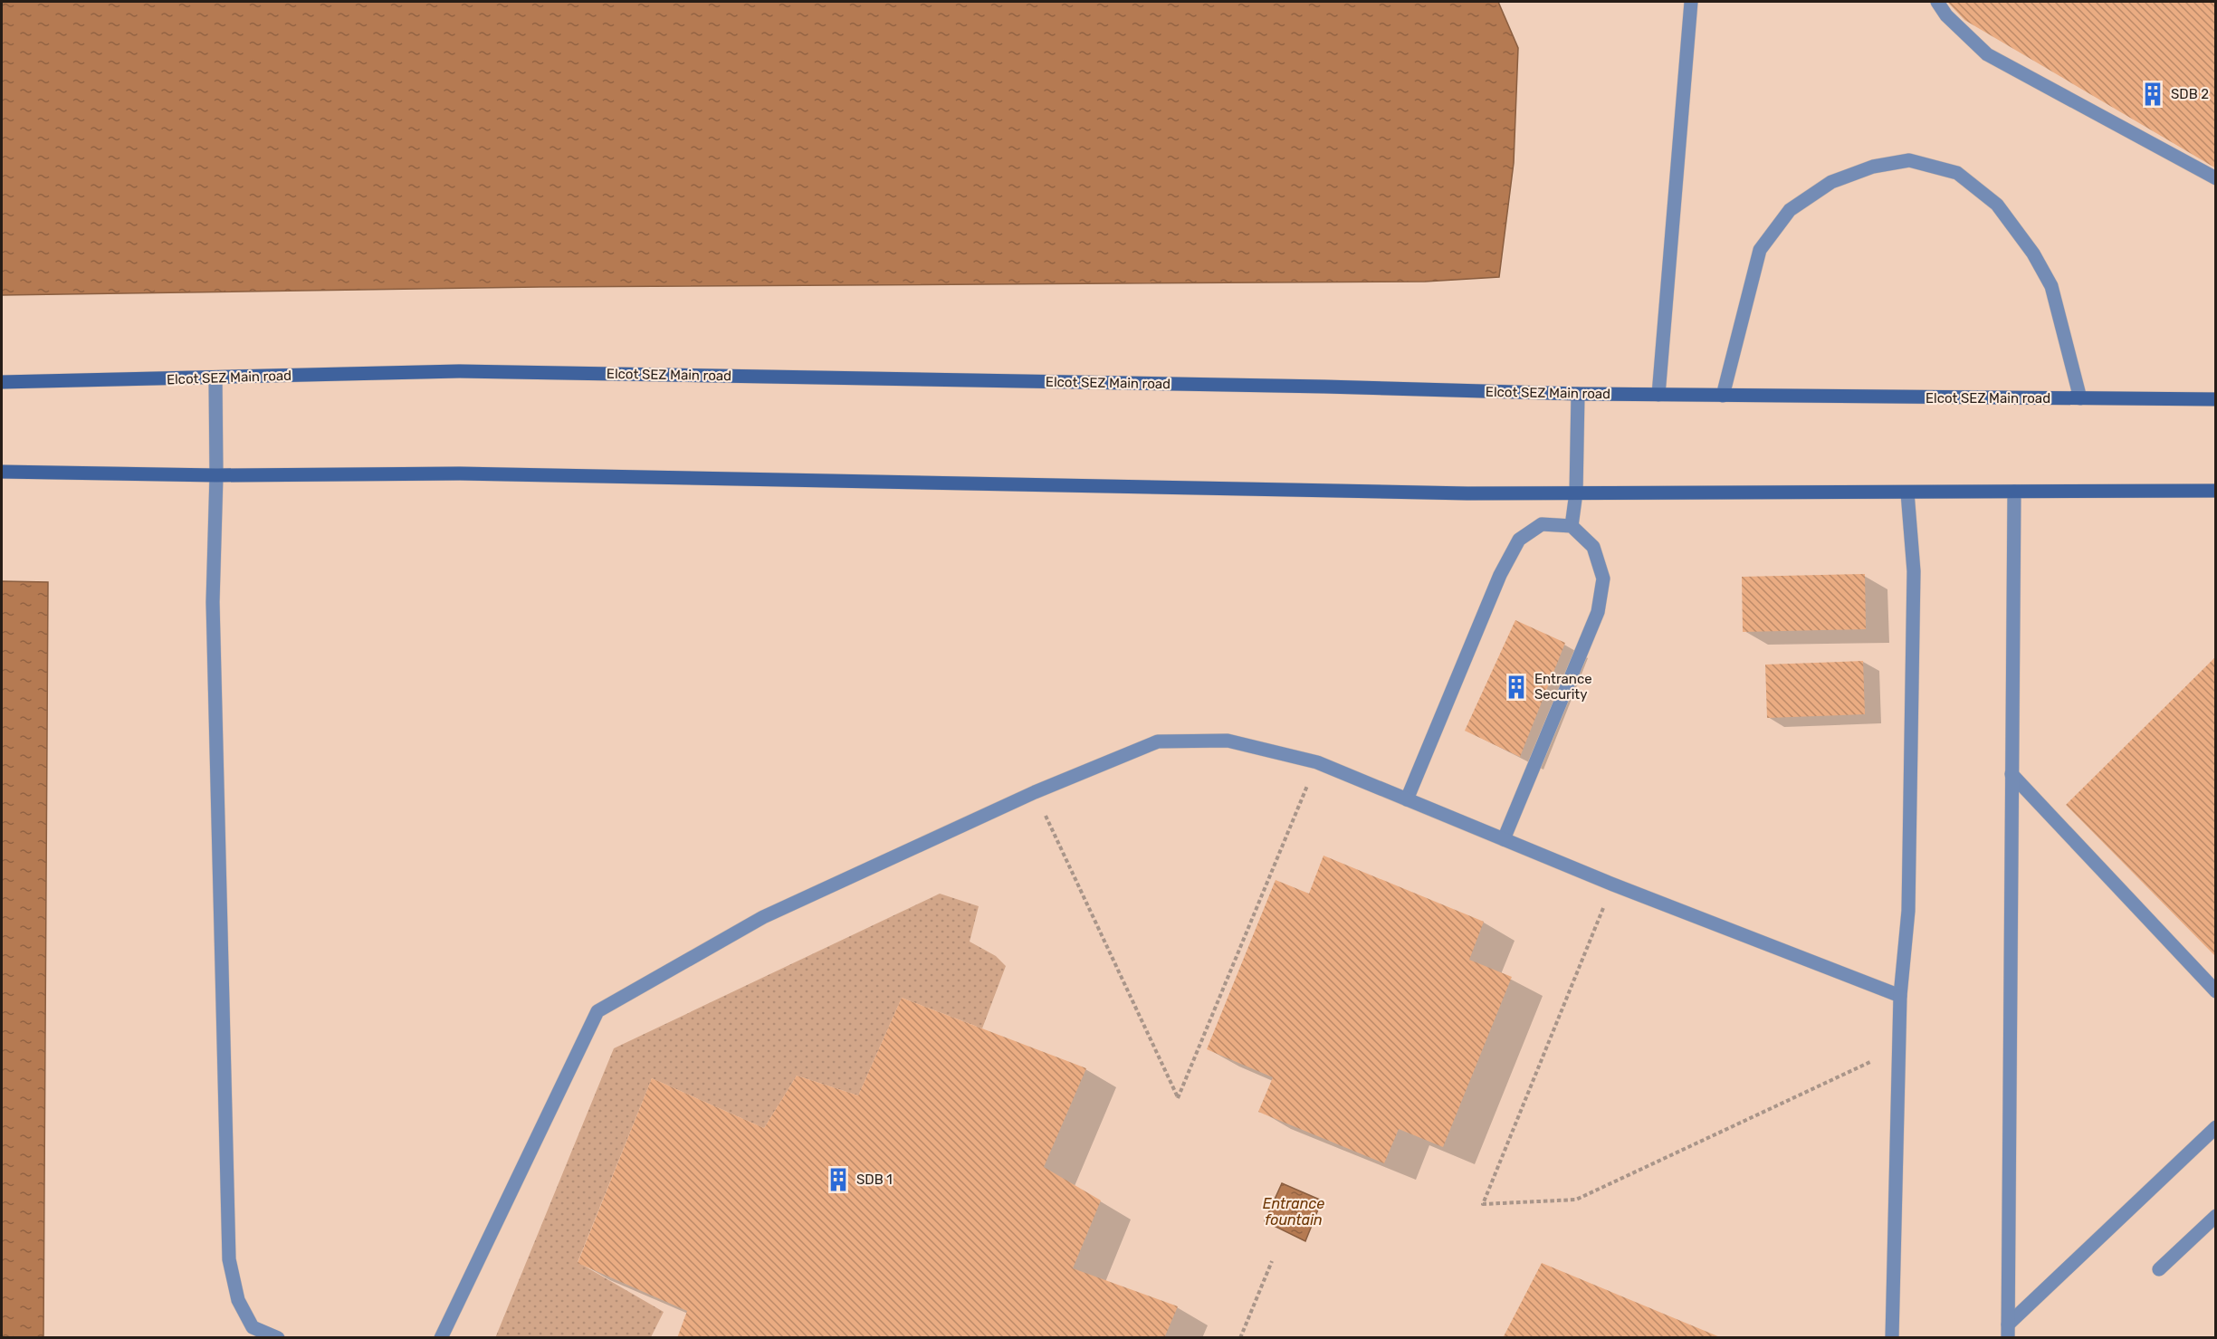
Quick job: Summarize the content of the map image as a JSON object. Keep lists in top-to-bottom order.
{
  "streets": {
    "street": ["Elcot SEZ Main road"]
  },
  "water": ["Entrance fountain"],
  "places": {
    "building": ["SDB 2", "Entrance Security", "SDB 1"]
  }
}
